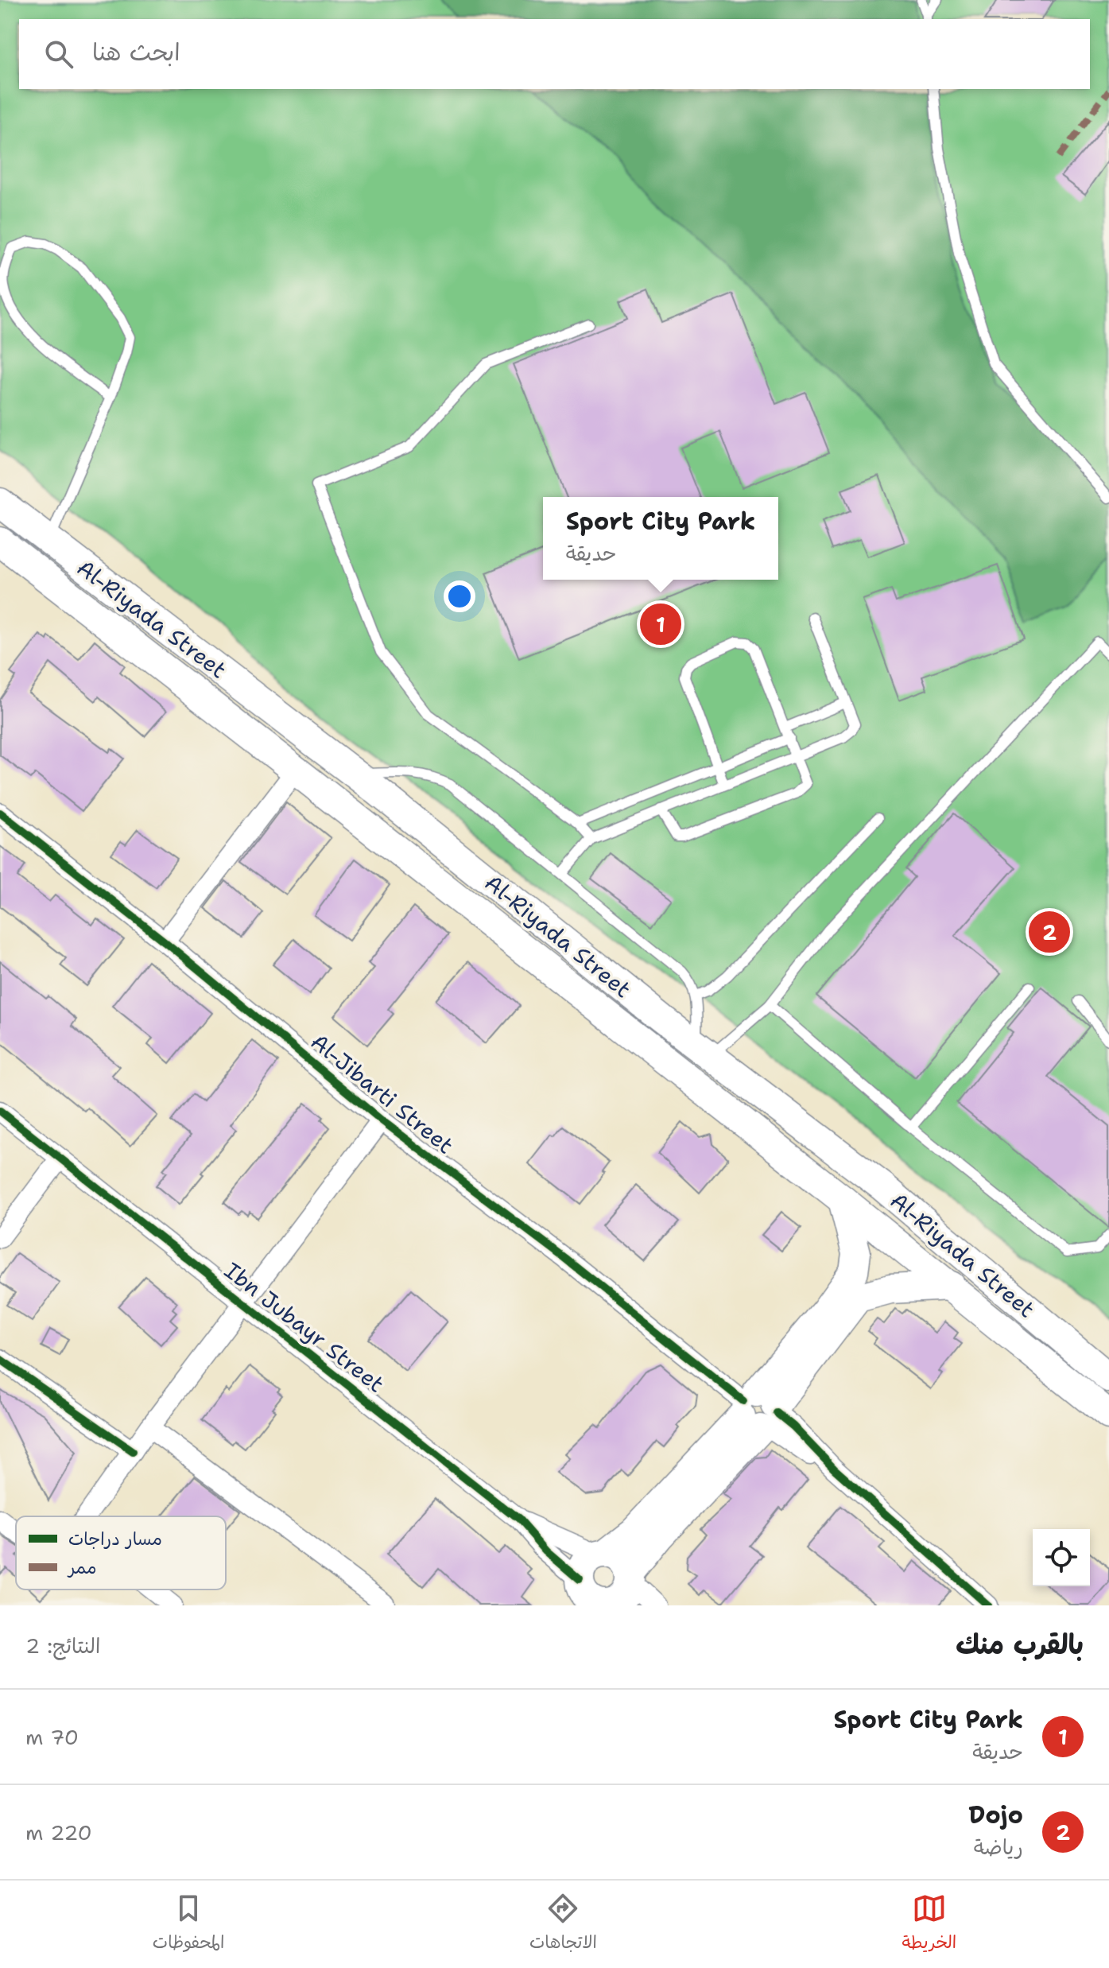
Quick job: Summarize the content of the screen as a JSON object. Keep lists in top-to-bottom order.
{
  "streets": {
    "main road": ["Al-Riyada Street"],
    "street": ["Al-Jibarti Street", "Ibn Jubayr Street"]
  },
  "legend": ["مسار دراجات", "ممر"],
  "page": {
    "search": "ابحث هنا",
    "popup": ["Sport City Park", "حديقة"],
    "pins": ["1", "2"],
    "heading": ["بالقرب منك", "النتائج: 2"],
    "list": [
      {
        "mark": "1",
        "name": "Sport City Park",
        "note": "حديقة",
        "value": "70 m"
      },
      {
        "mark": "2",
        "name": "Dojo",
        "note": "رياضة",
        "value": "220 m"
      }
    ],
    "nav": ["الخريطة", "الاتجاهات", "المحفوظات"]
  }
}
